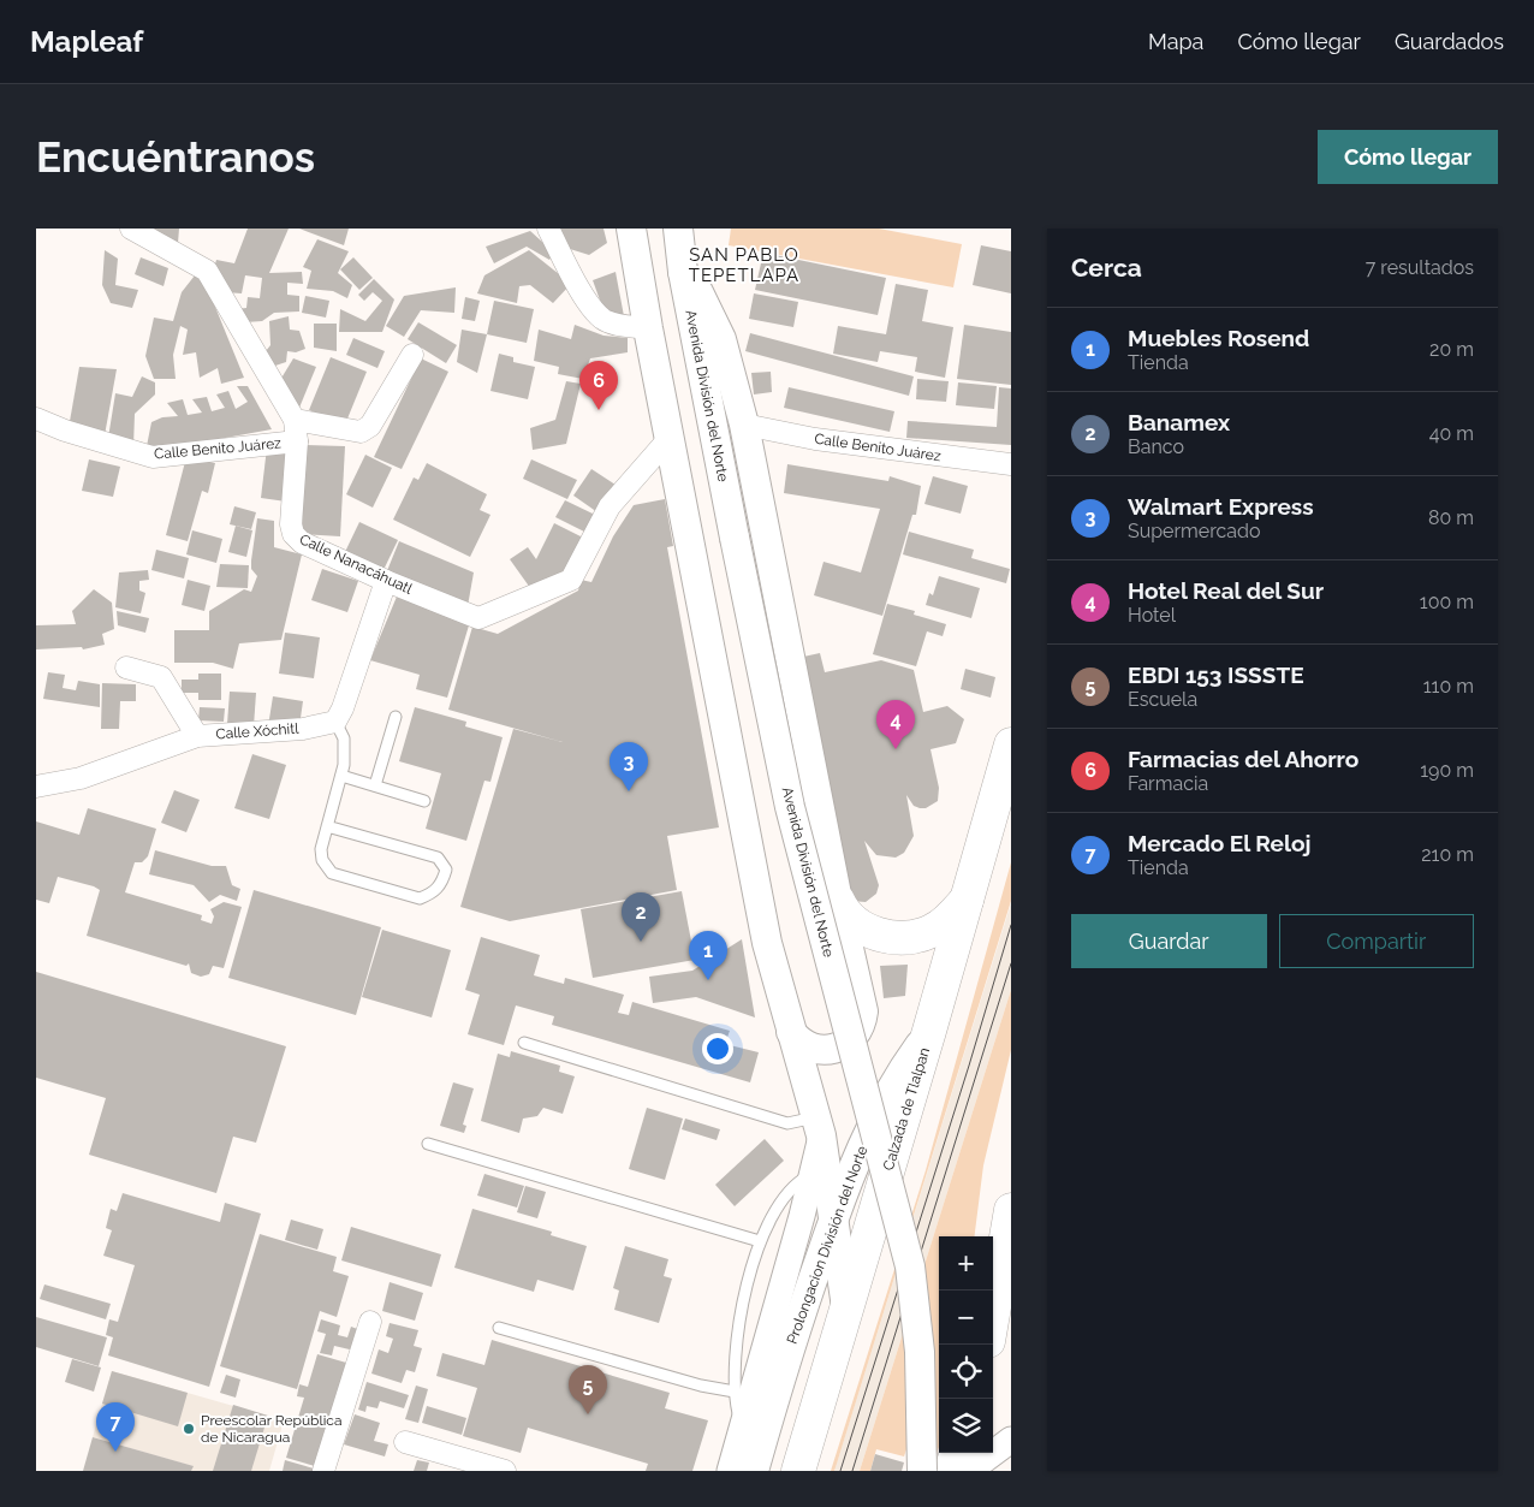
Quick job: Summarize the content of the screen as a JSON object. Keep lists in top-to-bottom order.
{
  "streets": {
    "highway": ["Calzada de Tlalpan"],
    "main road": ["Avenida División del Norte", "Prolongacion División del Norte"],
    "street": ["Calle Benito Juárez", "Calle Nanacáhuatl", "Calle Xóchitl"]
  },
  "crossings": [
    ["Avenida División del Norte", "Calle Benito Juárez"],
    ["Calle Benito Juárez", "Calle Nanacáhuatl"],
    ["Calzada de Tlalpan", "Prolongacion División del Norte"]
  ],
  "districts": ["SAN PABLO TEPETLAPA"],
  "places": ["Preescolar República de Nicaragua"],
  "page": {
    "header": "Mapleaf",
    "nav": ["Mapa", "Cómo llegar", "Guardados"],
    "buttons": [
      "Cómo llegar",
      ["Guardar", "Compartir"]
    ],
    "title": "Encuéntranos",
    "heading": ["Cerca", "7 resultados"],
    "list": [
      {
        "mark": "1",
        "name": "Muebles Rosend",
        "note": "Tienda",
        "value": "20 m"
      },
      {
        "mark": "2",
        "name": "Banamex",
        "note": "Banco",
        "value": "40 m"
      },
      {
        "mark": "3",
        "name": "Walmart Express",
        "note": "Supermercado",
        "value": "80 m"
      },
      {
        "mark": "4",
        "name": "Hotel Real del Sur",
        "note": "Hotel",
        "value": "100 m"
      },
      {
        "mark": "5",
        "name": "EBDI 153 ISSSTE",
        "note": "Escuela",
        "value": "110 m"
      },
      {
        "mark": "6",
        "name": "Farmacias del Ahorro",
        "note": "Farmacia",
        "value": "190 m"
      },
      {
        "mark": "7",
        "name": "Mercado El Reloj",
        "note": "Tienda",
        "value": "210 m"
      }
    ],
    "pins": [
      "6",
      "4",
      "3",
      "2",
      "1",
      "5",
      "7"
    ],
    "map_buttons": ["+", "−"]
  }
}
